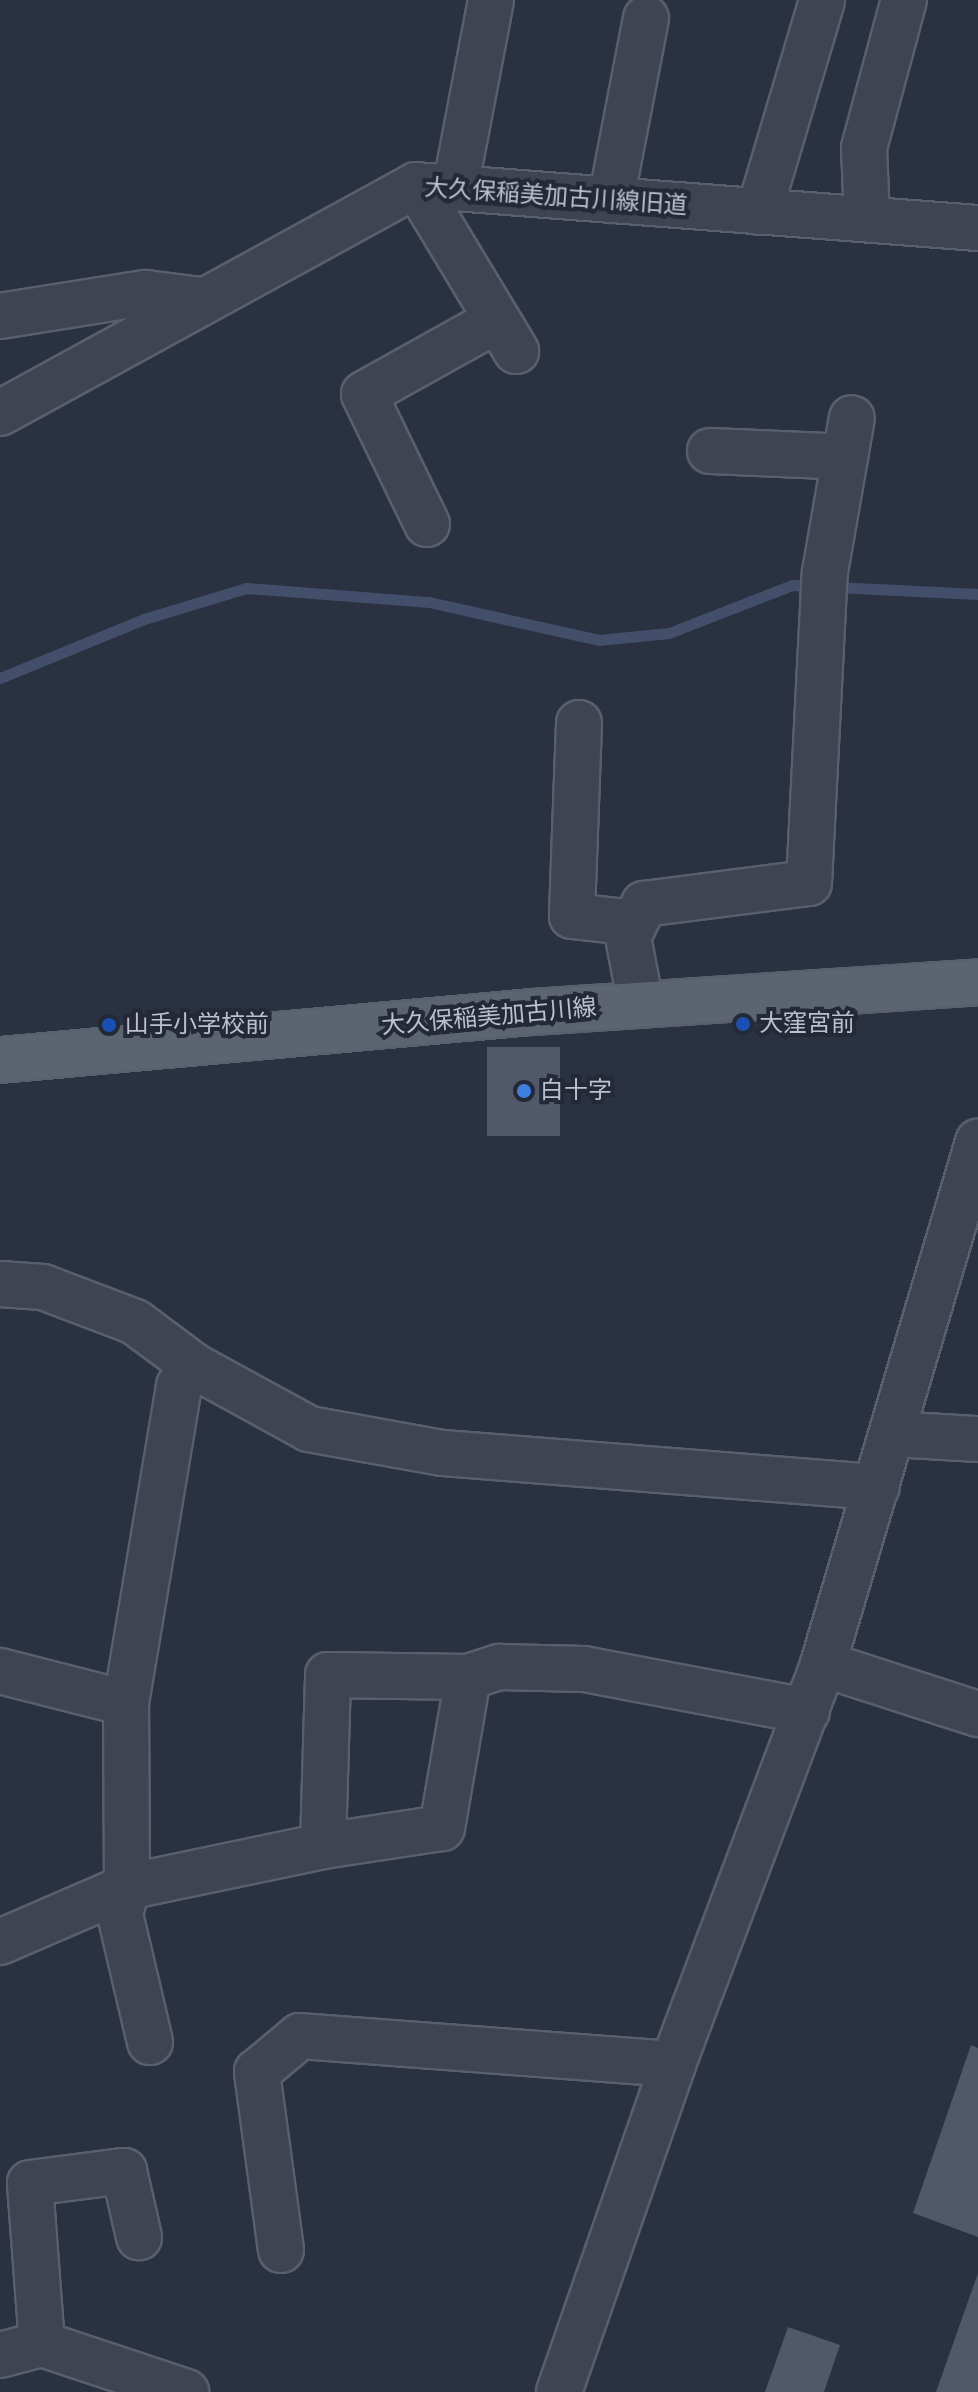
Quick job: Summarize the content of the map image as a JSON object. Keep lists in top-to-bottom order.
{
  "streets": {
    "main road": ["大久保稲美加古川線"],
    "street": ["大久保稲美加古川線旧道"]
  },
  "places": ["大窪宮前", "山手小学校前", "白十字"]
}
